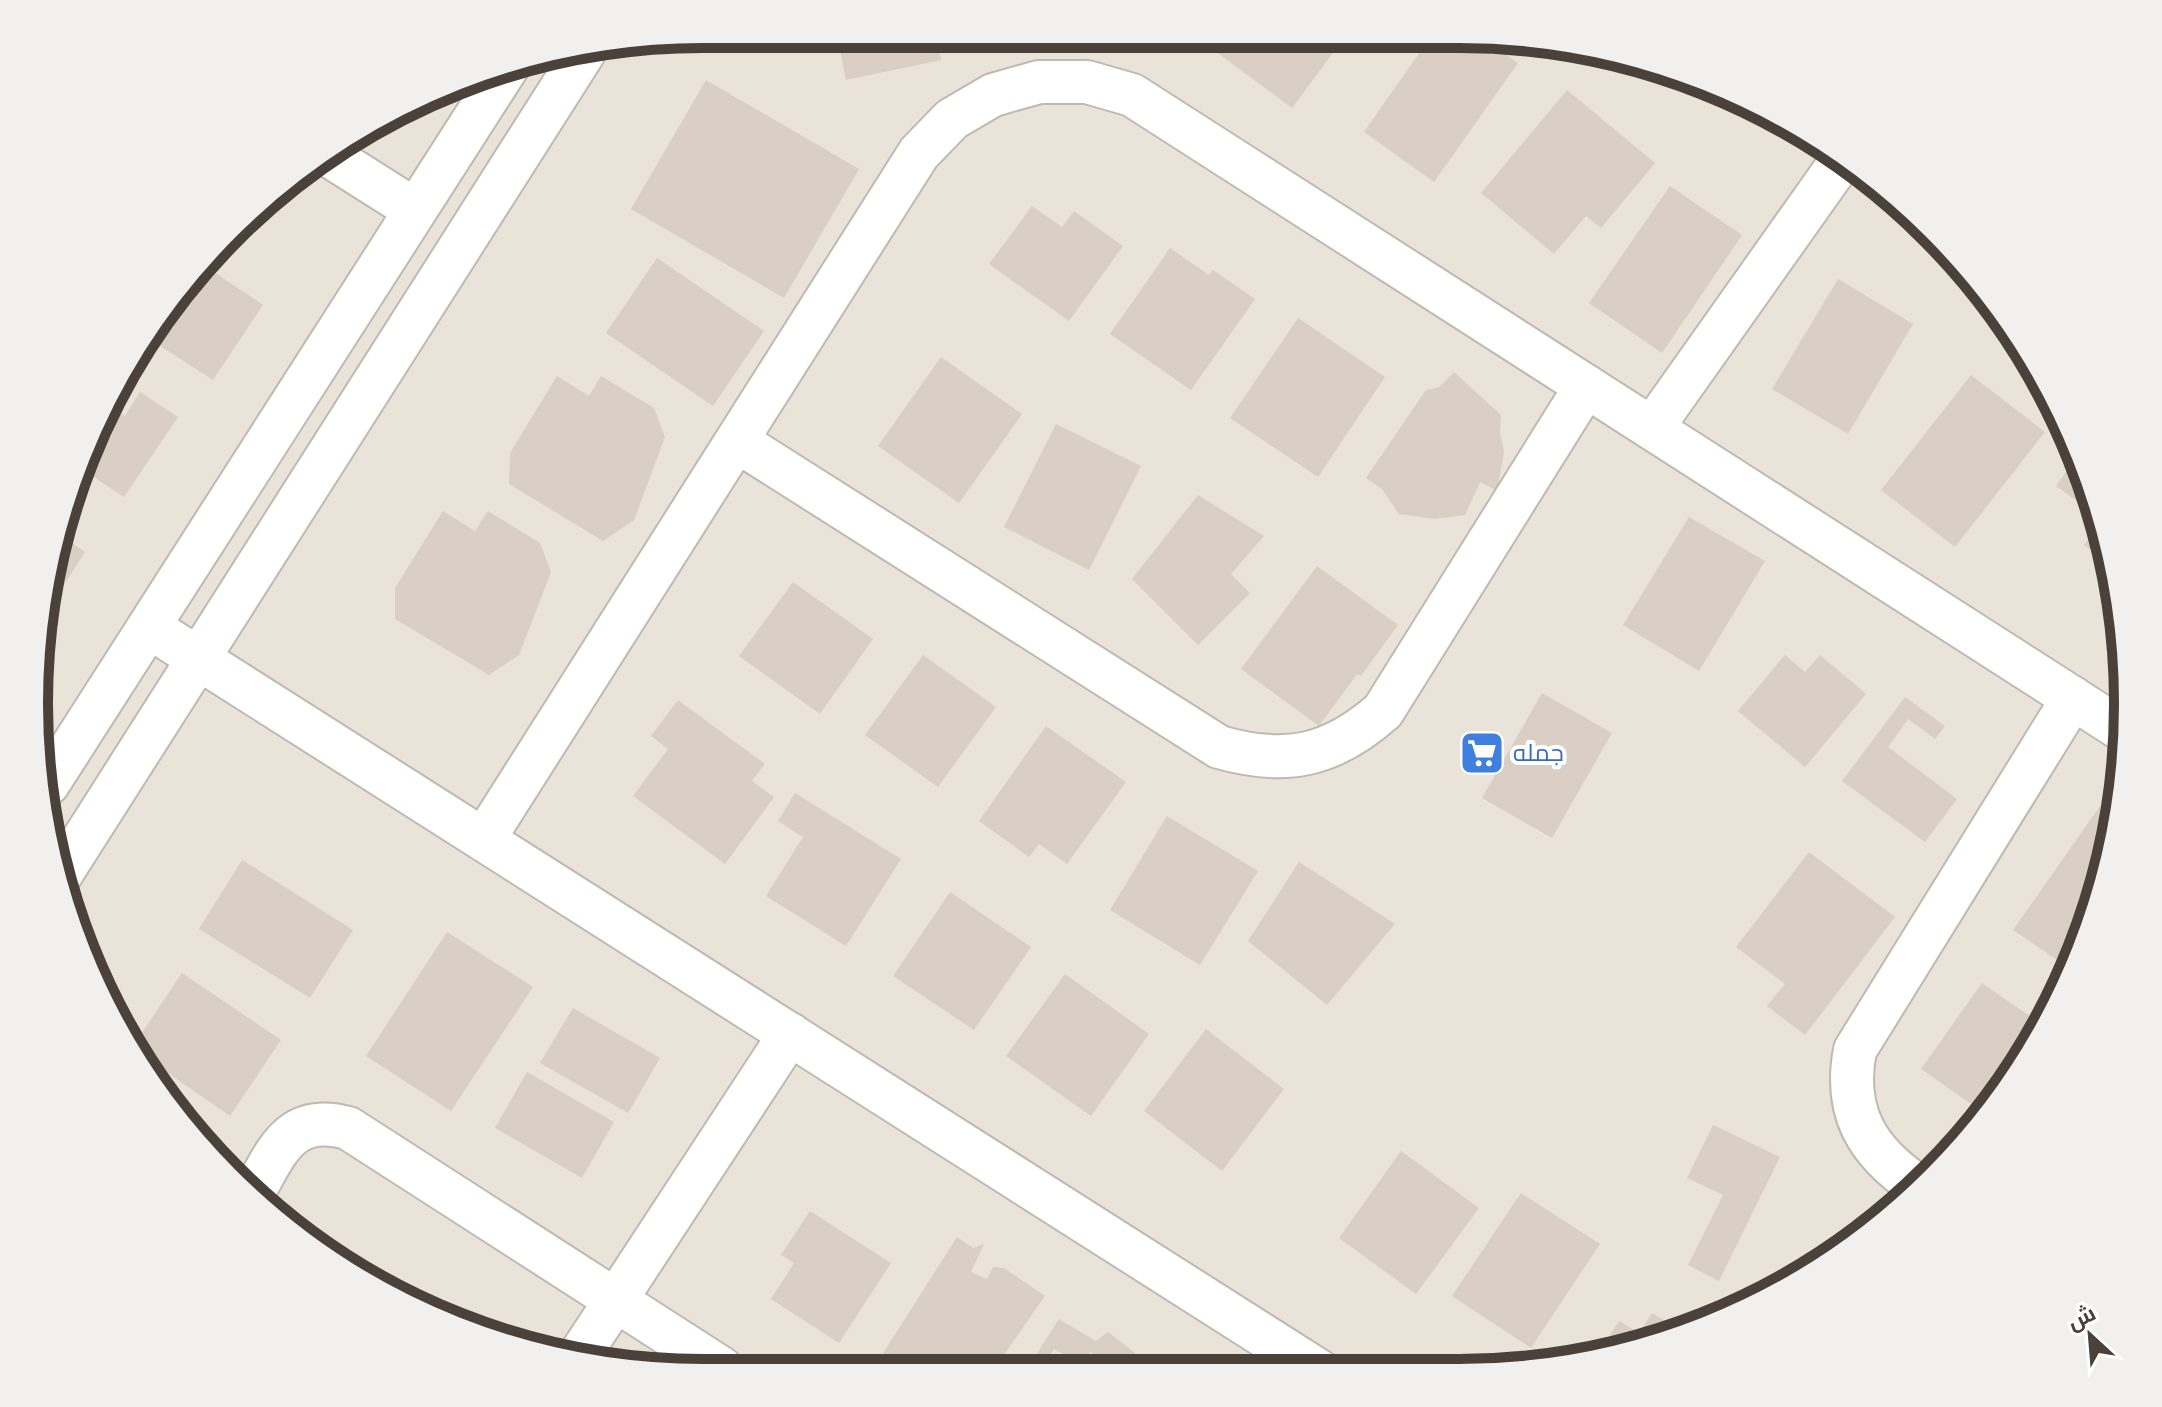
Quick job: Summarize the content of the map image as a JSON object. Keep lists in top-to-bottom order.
{
  "places": {
    "supermarket": ["جمله"]
  },
  "north": "top left"
}
